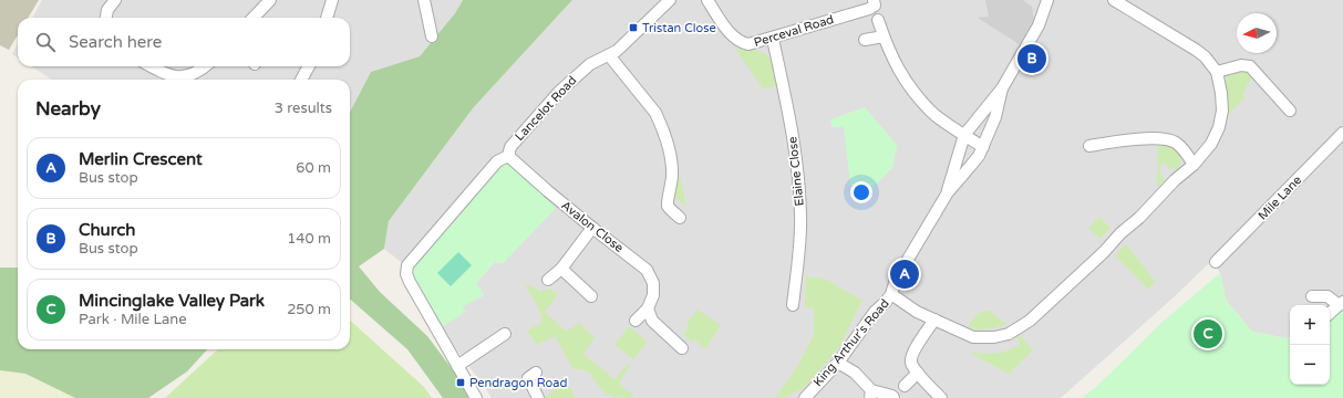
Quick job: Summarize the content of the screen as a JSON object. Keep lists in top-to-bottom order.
{
  "streets": {
    "street": [
      "Perceval Road",
      "Lancelot Road",
      "Elaine Close",
      "Mile Lane",
      "Avalon Close",
      "King Arthur's Road"
    ]
  },
  "crossings": [
    ["Perceval Road", "Elaine Close"],
    ["Lancelot Road", "Avalon Close"]
  ],
  "places": {
    "transit": ["Tristan Close", "Pendragon Road"]
  },
  "north": "left",
  "page": {
    "search": "Search here",
    "pins": ["B", "A", "C"],
    "heading": ["Nearby", "3 results"],
    "list": [
      {
        "mark": "A",
        "name": "Merlin Crescent",
        "note": "Bus stop",
        "value": "60 m"
      },
      {
        "mark": "B",
        "name": "Church",
        "note": "Bus stop",
        "value": "140 m"
      },
      {
        "mark": "C",
        "name": "Mincinglake Valley Park",
        "note": "Park · Mile Lane",
        "value": "250 m"
      }
    ],
    "map_buttons": ["+", "−"]
  }
}
